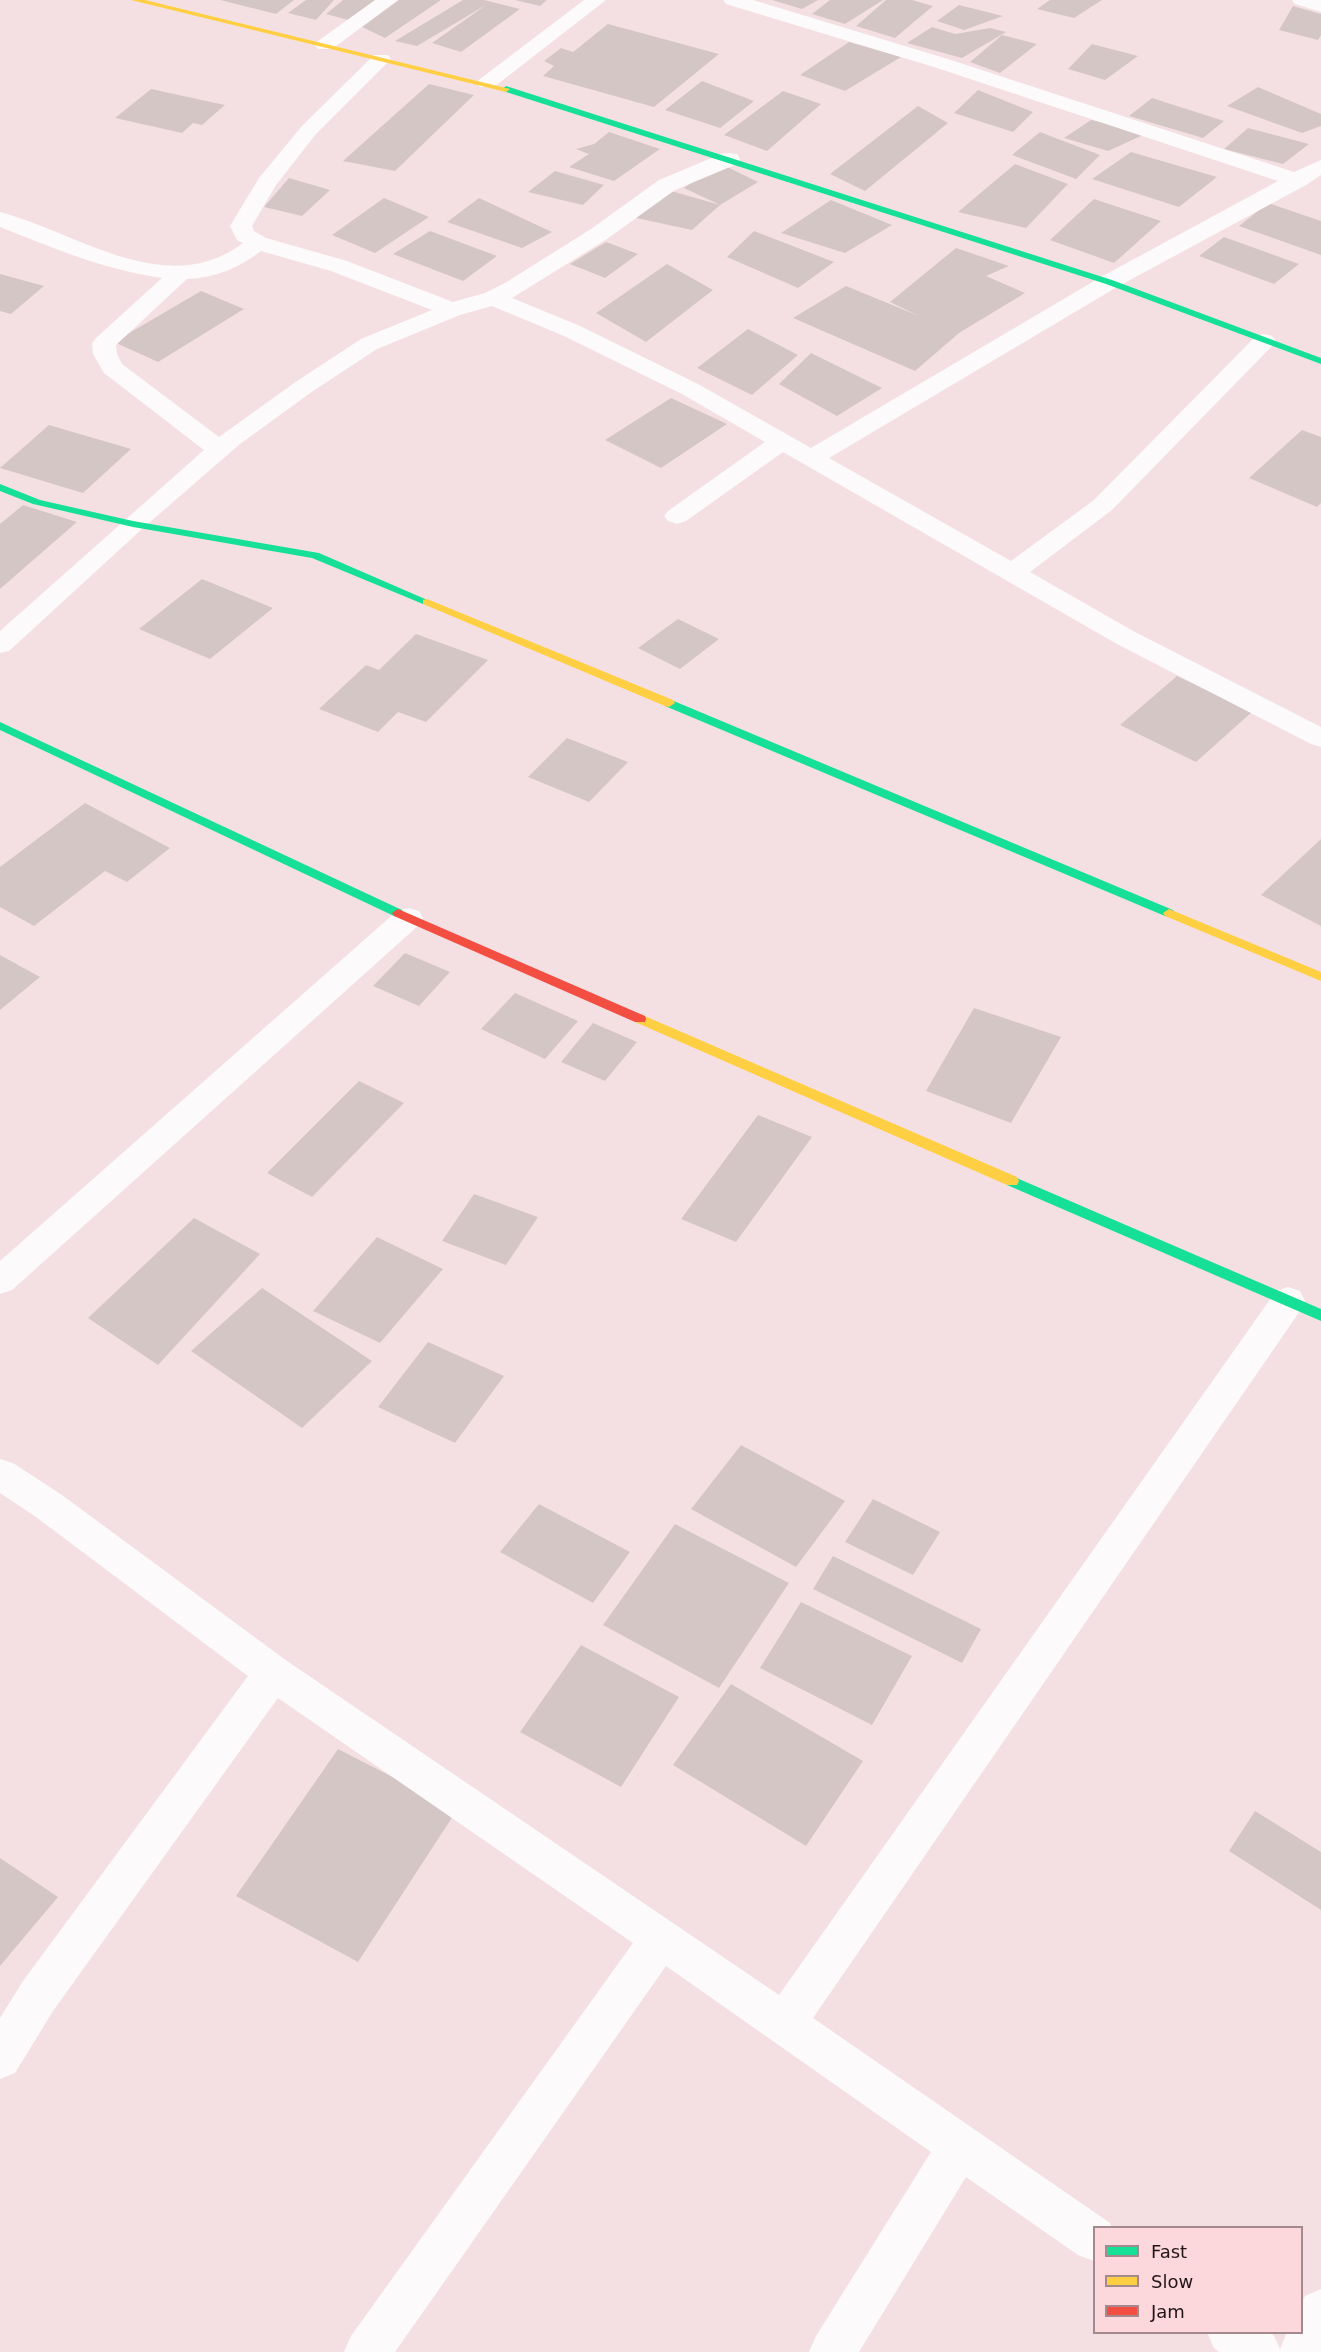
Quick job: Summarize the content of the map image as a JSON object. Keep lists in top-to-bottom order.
{
  "legend": ["Fast", "Slow", "Jam"]
}
